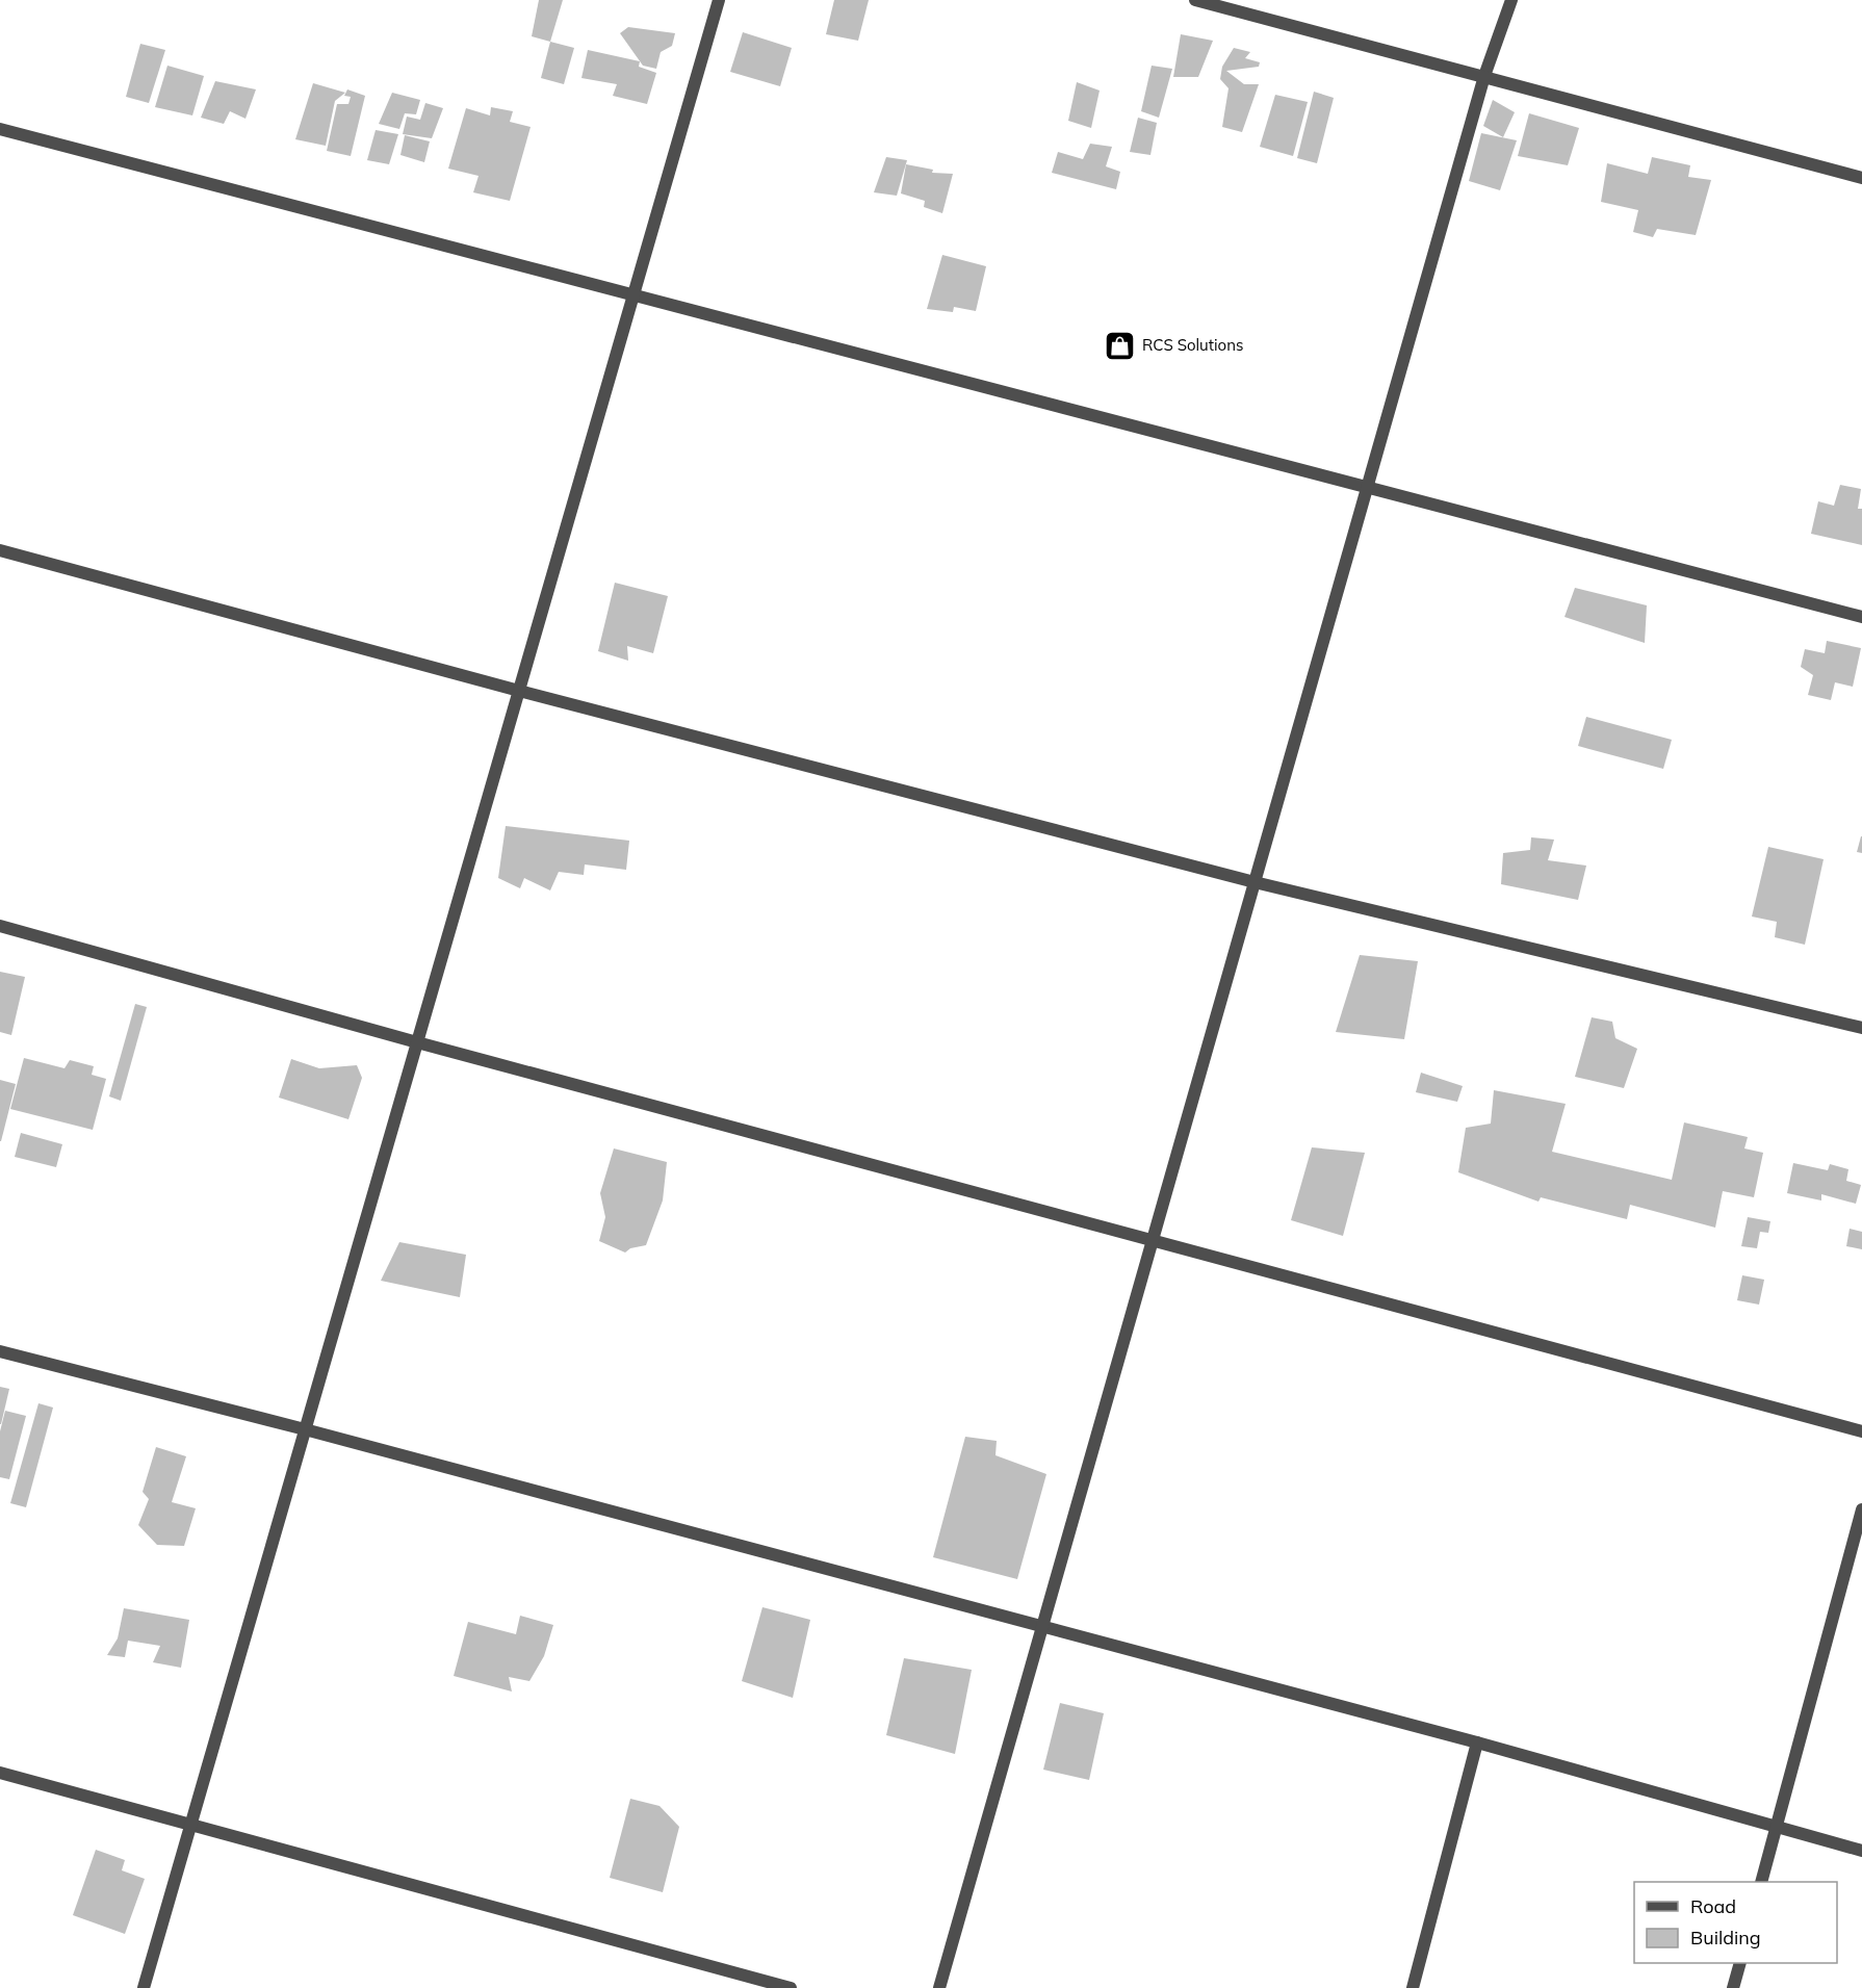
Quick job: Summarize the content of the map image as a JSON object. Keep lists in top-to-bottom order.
{
  "places": {
    "shop": ["RCS Solutions"]
  },
  "legend": ["Road", "Building"]
}
